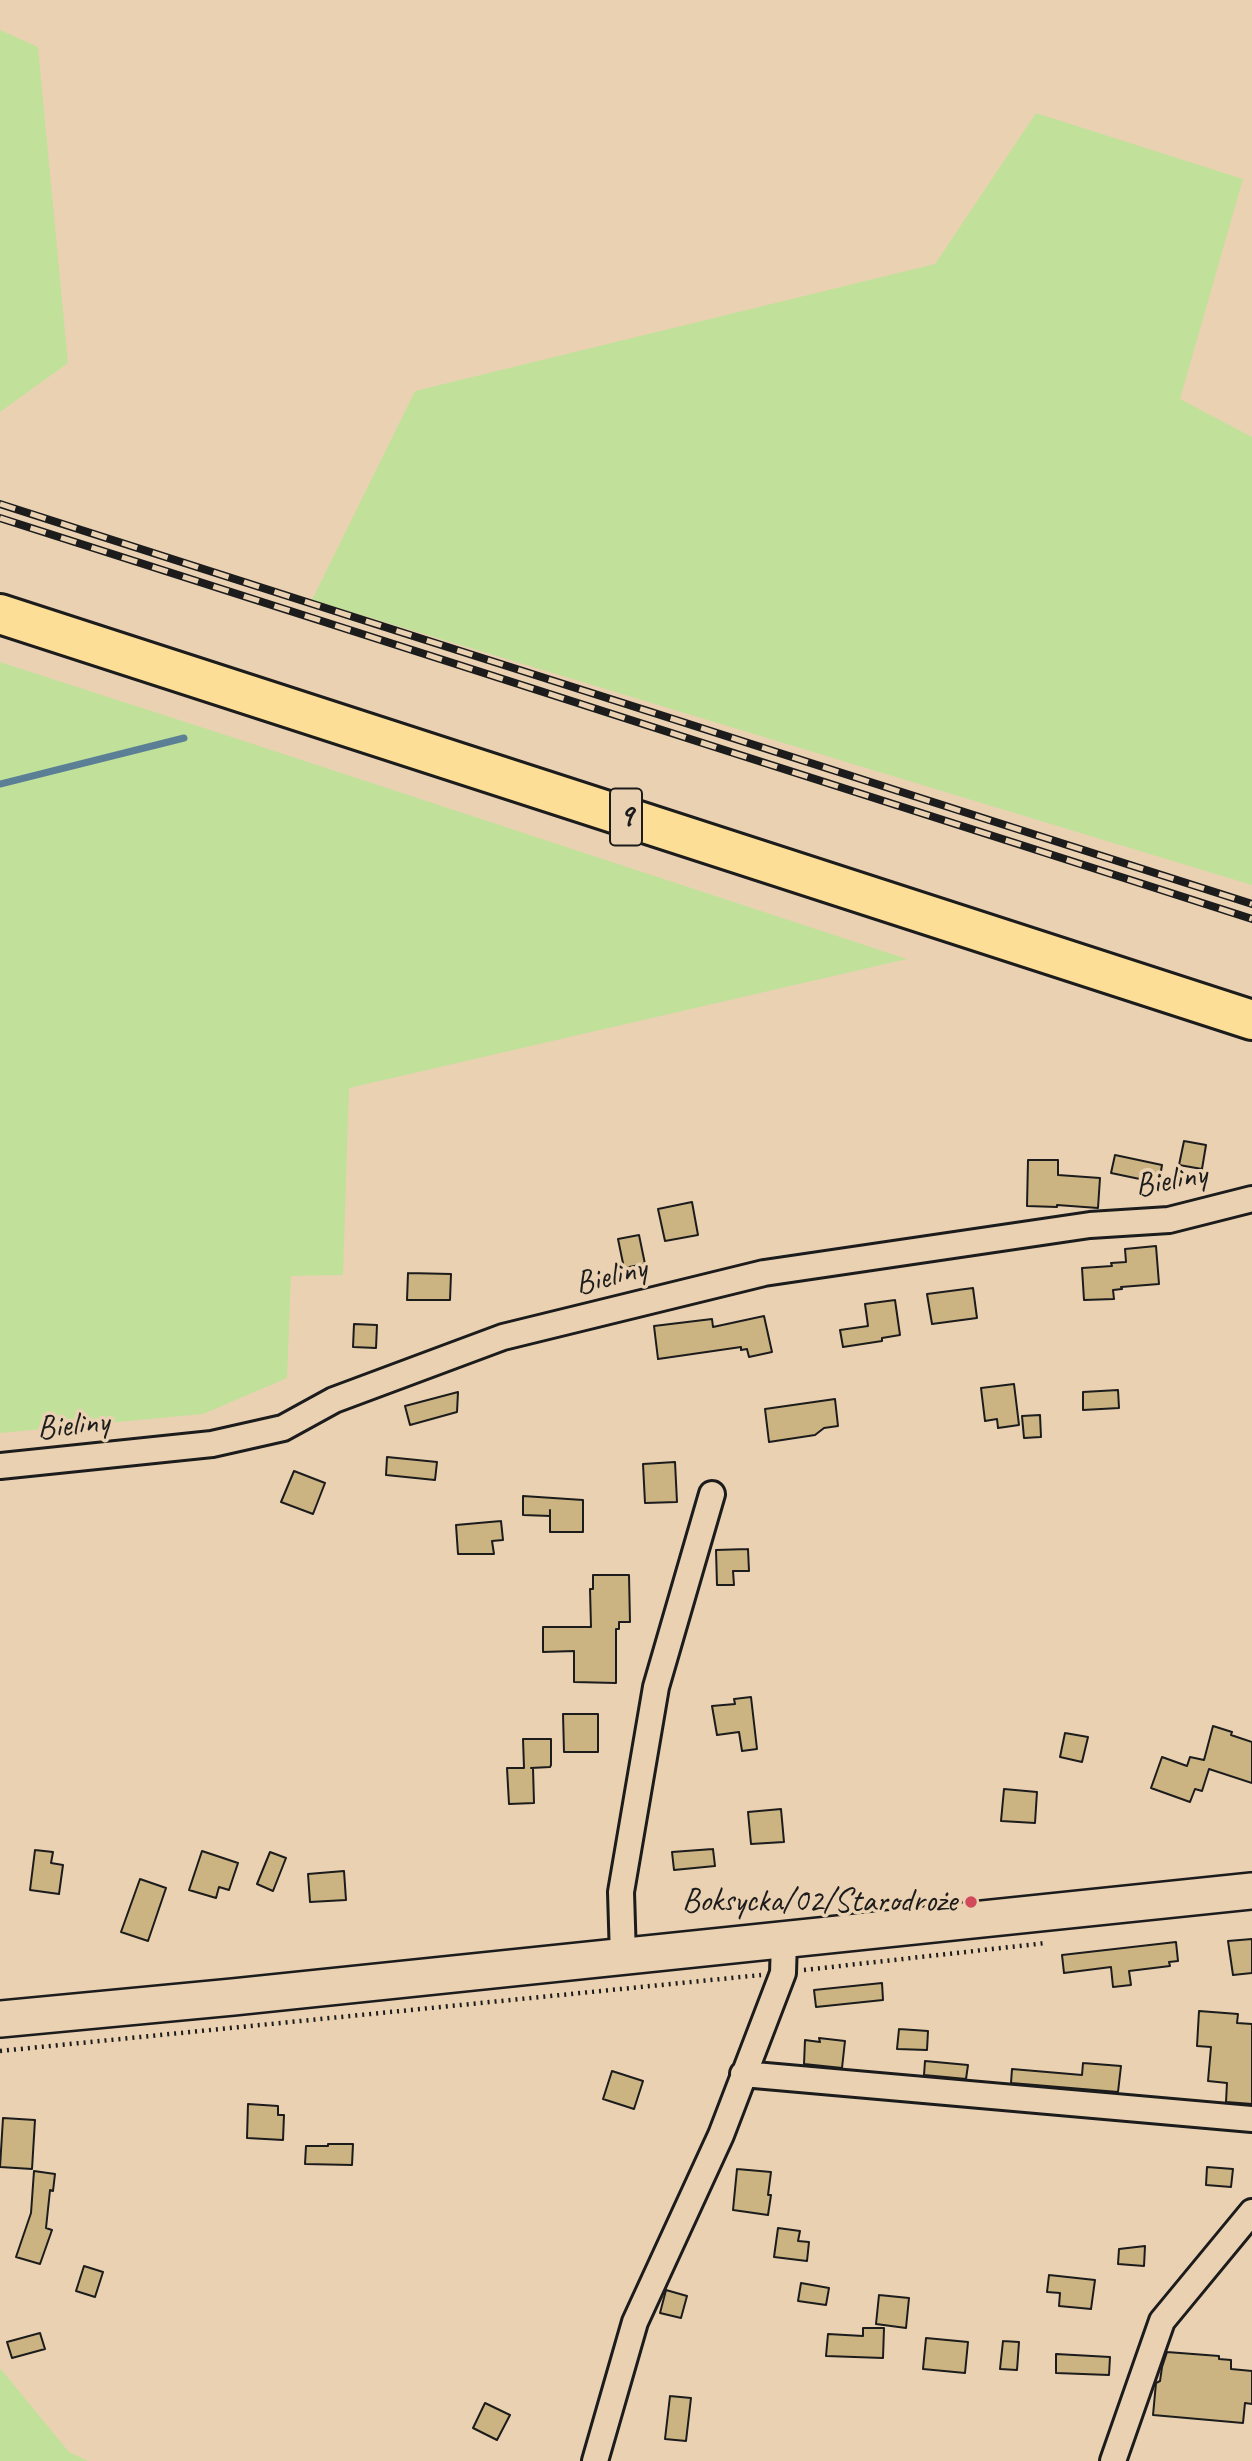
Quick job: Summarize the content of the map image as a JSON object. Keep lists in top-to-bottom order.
{
  "streets": {
    "main road": ["9"],
    "street": ["Bieliny"]
  },
  "places": ["Boksycka/02/Starodroże"]
}
